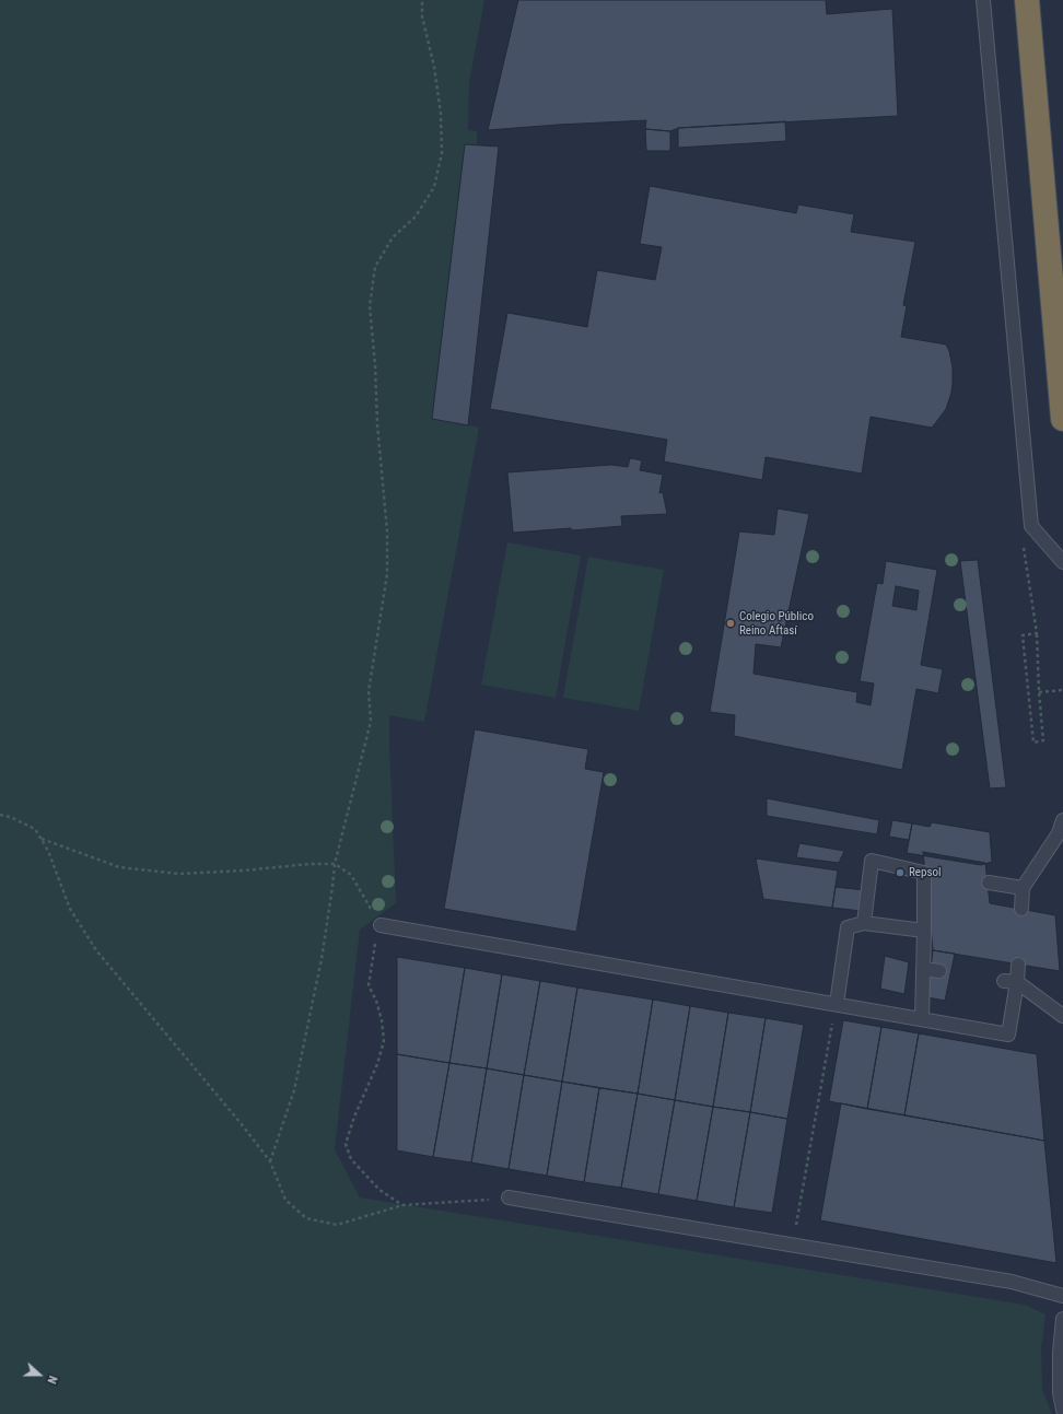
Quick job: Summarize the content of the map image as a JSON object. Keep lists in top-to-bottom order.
{
  "places": ["Colegio Público Reino Aftasí", "Repsol"],
  "north": "right"
}
